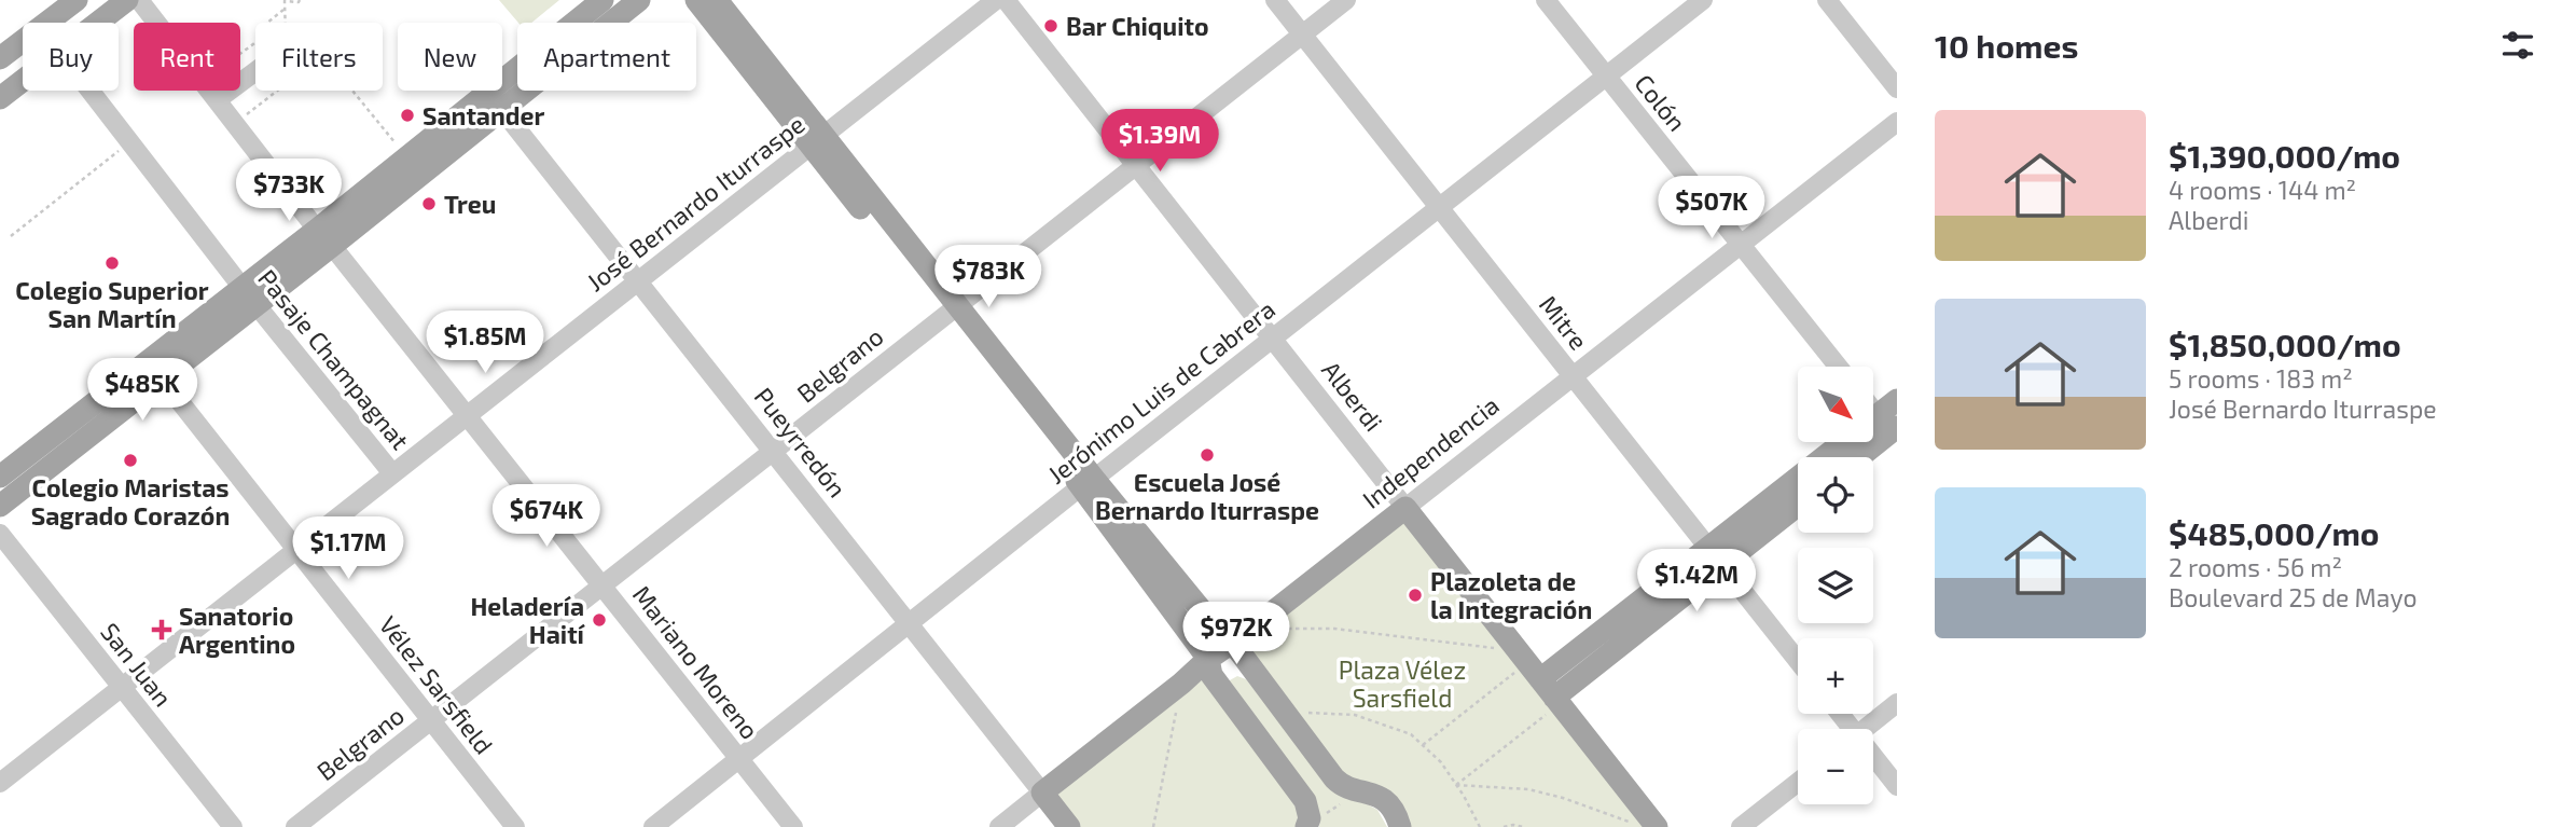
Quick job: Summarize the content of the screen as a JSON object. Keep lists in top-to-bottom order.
{
  "streets": {
    "main road": ["Alberdi", "Pueyrredón", "Independencia"],
    "street": [
      "Colón",
      "José Bernardo Iturraspe",
      "Mitre",
      "Pasaje Champagnat",
      "Belgrano",
      "Jerónimo Luis de Cabrera",
      "Mariano Moreno",
      "San Juan",
      "Vélez Sarsfield"
    ]
  },
  "crossings": [
    ["Colón", "Jerónimo Luis de Cabrera"],
    ["Colón", "Independencia"],
    ["José Bernardo Iturraspe", "Pasaje Champagnat"],
    ["José Bernardo Iturraspe", "Pueyrredón"],
    ["José Bernardo Iturraspe", "Mariano Moreno"],
    ["José Bernardo Iturraspe", "San Juan"],
    ["José Bernardo Iturraspe", "Vélez Sarsfield"],
    ["Mitre", "Belgrano"],
    ["Mitre", "Jerónimo Luis de Cabrera"],
    ["Mitre", "Independencia"],
    ["Belgrano", "Alberdi"],
    ["Belgrano", "Pueyrredón"],
    ["Belgrano", "Mariano Moreno"],
    ["Belgrano", "Vélez Sarsfield"],
    ["Jerónimo Luis de Cabrera", "Alberdi"],
    ["Jerónimo Luis de Cabrera", "Pueyrredón"],
    ["Jerónimo Luis de Cabrera", "Mariano Moreno"],
    ["Alberdi", "Independencia"],
    ["Pueyrredón", "Independencia"]
  ],
  "parks": ["Plaza Vélez Sarsfield"],
  "places": {
    "other": [
      "Bar Chiquito",
      "Santander",
      "Treu",
      "Colegio Superior San Martín",
      "Escuela José Bernardo Iturraspe",
      "Colegio Maristas Sagrado Corazón",
      "Plazoleta de la Integración",
      "Heladería Haití"
    ],
    "health": ["Sanatorio Argentino"]
  },
  "north": "bottom right",
  "page": {
    "heading": "10 homes",
    "chip": [
      "Buy",
      "Rent",
      "Filters",
      "New",
      "Apartment"
    ],
    "list": [
      {
        "name": "$1,390,000/mo",
        "note": "4 rooms · 144 m² · Alberdi"
      },
      {
        "name": "$1,850,000/mo",
        "note": "5 rooms · 183 m² · José Bernardo Iturraspe"
      },
      {
        "name": "$485,000/mo",
        "note": "2 rooms · 56 m² · Boulevard 25 de Mayo"
      }
    ],
    "price": [
      "$1.39M",
      "$733K",
      "$507K",
      "$783K",
      "$1.85M",
      "$485K",
      "$674K",
      "$1.17M",
      "$1.42M",
      "$972K"
    ],
    "map_buttons": ["+", "−"]
  }
}
